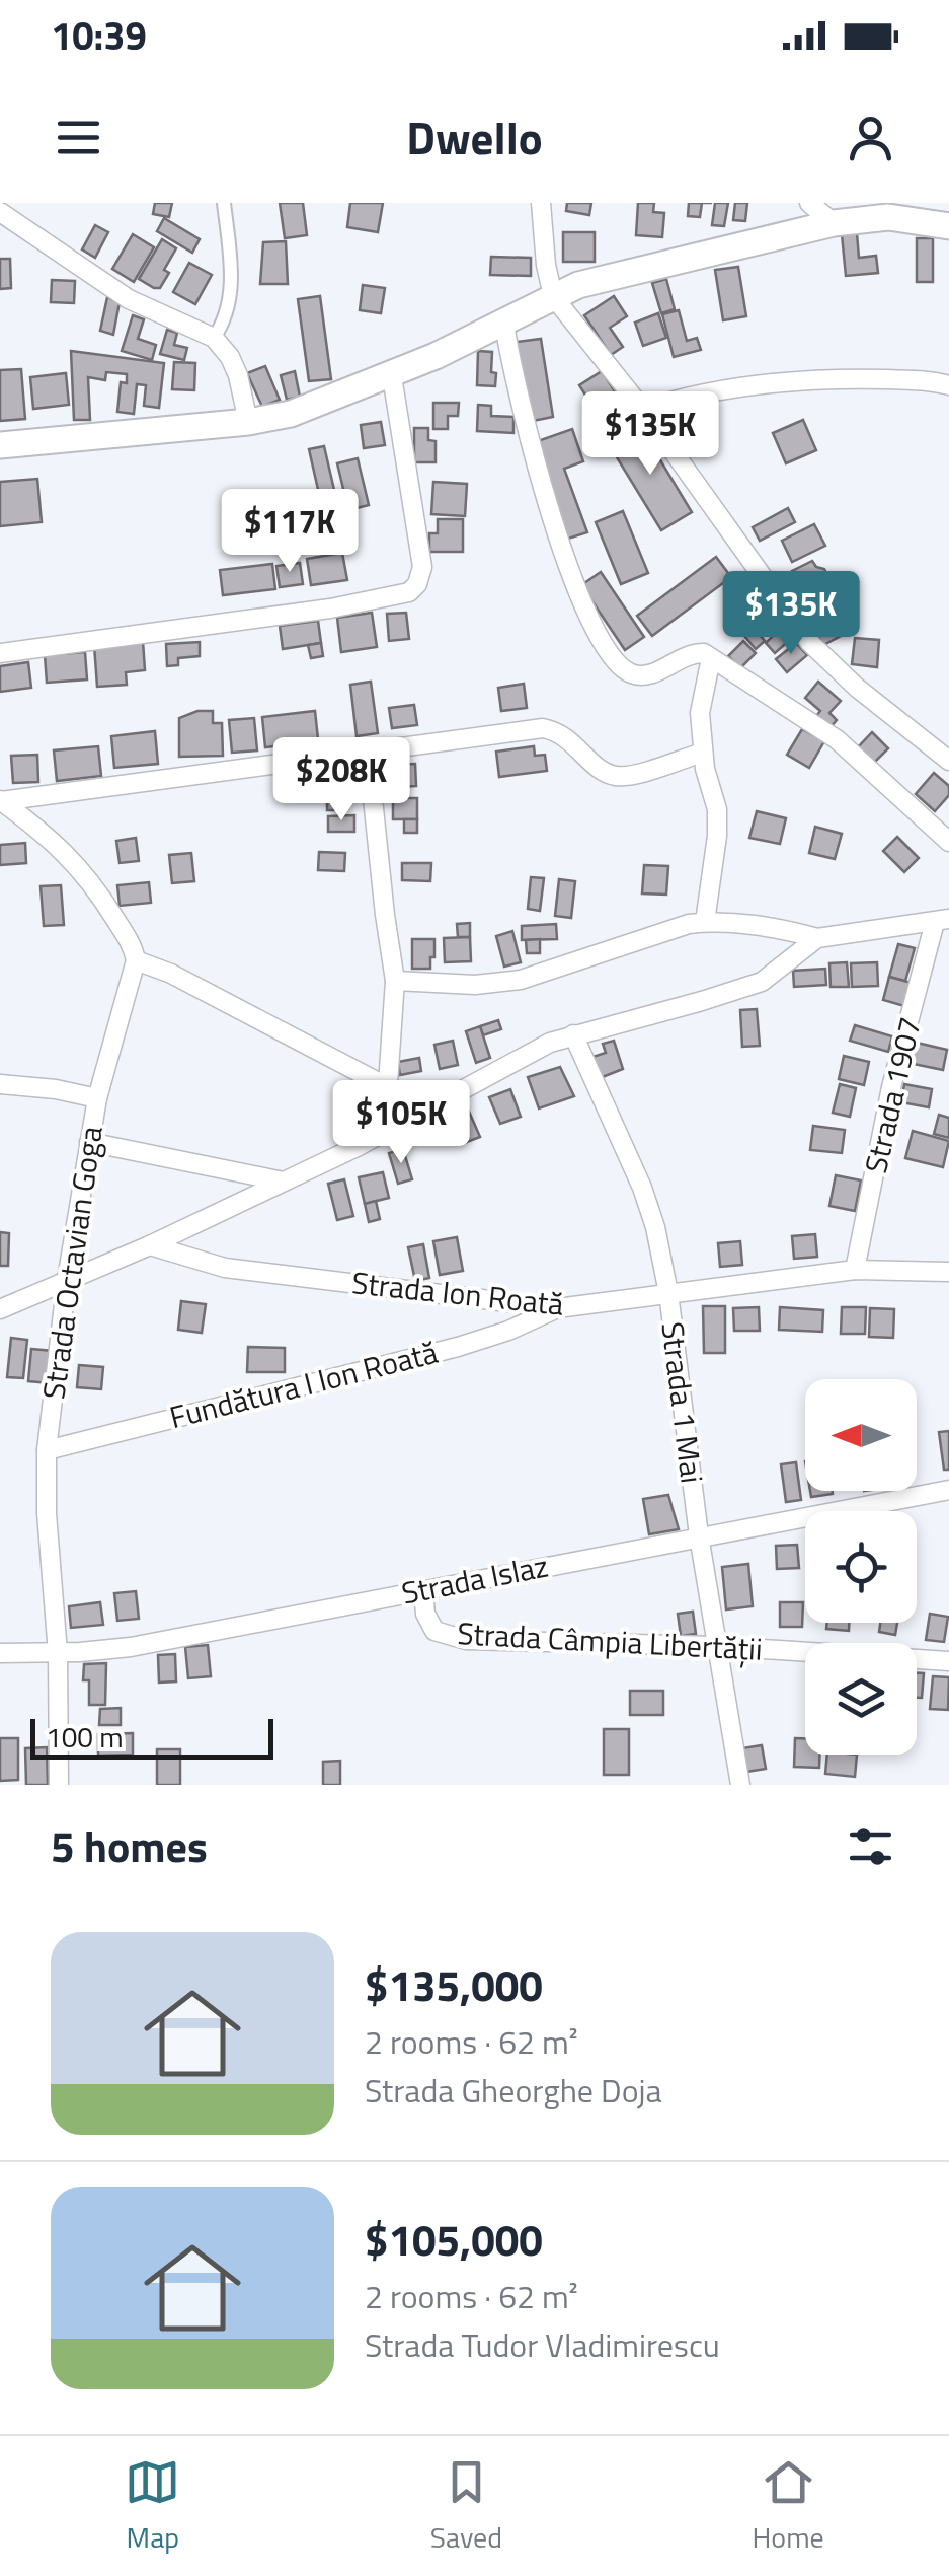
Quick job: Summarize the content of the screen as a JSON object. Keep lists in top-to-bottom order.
{
  "streets": {
    "street": [
      "Strada 1907",
      "Strada Octavian Goga",
      "Strada Ion Roată",
      "Fundătura I Ion Roată",
      "Strada 1 Mai",
      "Strada Islaz",
      "Strada Câmpia Libertății"
    ]
  },
  "crossings": [
    ["Strada 1907", "Strada Ion Roată"],
    ["Strada Octavian Goga", "Fundătura I Ion Roată"],
    ["Strada Octavian Goga", "Strada Islaz"],
    ["Strada Ion Roată", "Fundătura I Ion Roată"],
    ["Strada Ion Roată", "Strada 1 Mai"],
    ["Strada 1 Mai", "Strada Islaz"],
    ["Strada 1 Mai", "Strada Câmpia Libertății"],
    ["Strada Islaz", "Strada Câmpia Libertății"]
  ],
  "scale_bar": "100 m",
  "north": "left",
  "page": {
    "status": "10:39",
    "header": "Dwello",
    "price": [
      "$135K",
      "$117K",
      "$135K",
      "$208K",
      "$105K"
    ],
    "scale": "100 m",
    "heading": "5 homes",
    "list": [
      {
        "name": "$135,000",
        "note": "2 rooms · 62 m² · Strada Gheorghe Doja"
      },
      {
        "name": "$105,000",
        "note": "2 rooms · 62 m² · Strada Tudor Vladimirescu"
      }
    ],
    "tabs": ["Map", "Saved", "Home"]
  }
}
